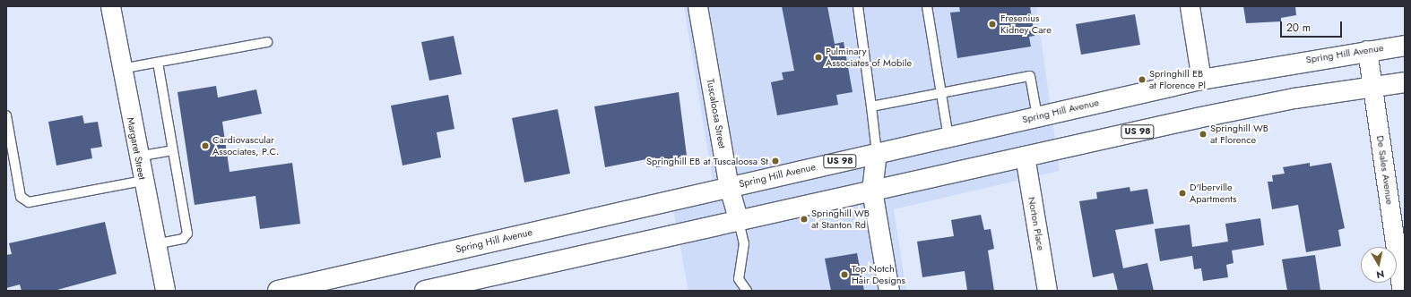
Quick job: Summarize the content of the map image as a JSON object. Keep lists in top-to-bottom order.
{
  "streets": {
    "main road": ["Spring Hill Avenue", "US 98"],
    "street": [
      "Tuscaloosa Street",
      "Margaret Street",
      "De Sales Avenue",
      "Norton Place"
    ]
  },
  "crossings": [
    ["Spring Hill Avenue", "Tuscaloosa Street"],
    ["Spring Hill Avenue", "De Sales Avenue"],
    ["Tuscaloosa Street", "US 98"],
    ["US 98", "De Sales Avenue"],
    ["US 98", "Norton Place"]
  ],
  "places": [
    "Fresenius Kidney Care",
    "Pulminary Associates of Mobile",
    "Springhill EB at Florence Pl",
    "Springhill WB at Florence",
    "Cardiovascular Associates, P.C.",
    "Springhill EB at Tuscaloosa St",
    "D'Iberville Apartments",
    "Springhill WB at Stanton Rd",
    "Top Notch Hair Designs"
  ],
  "scale_bar": "20 m",
  "north": "bottom"
}
